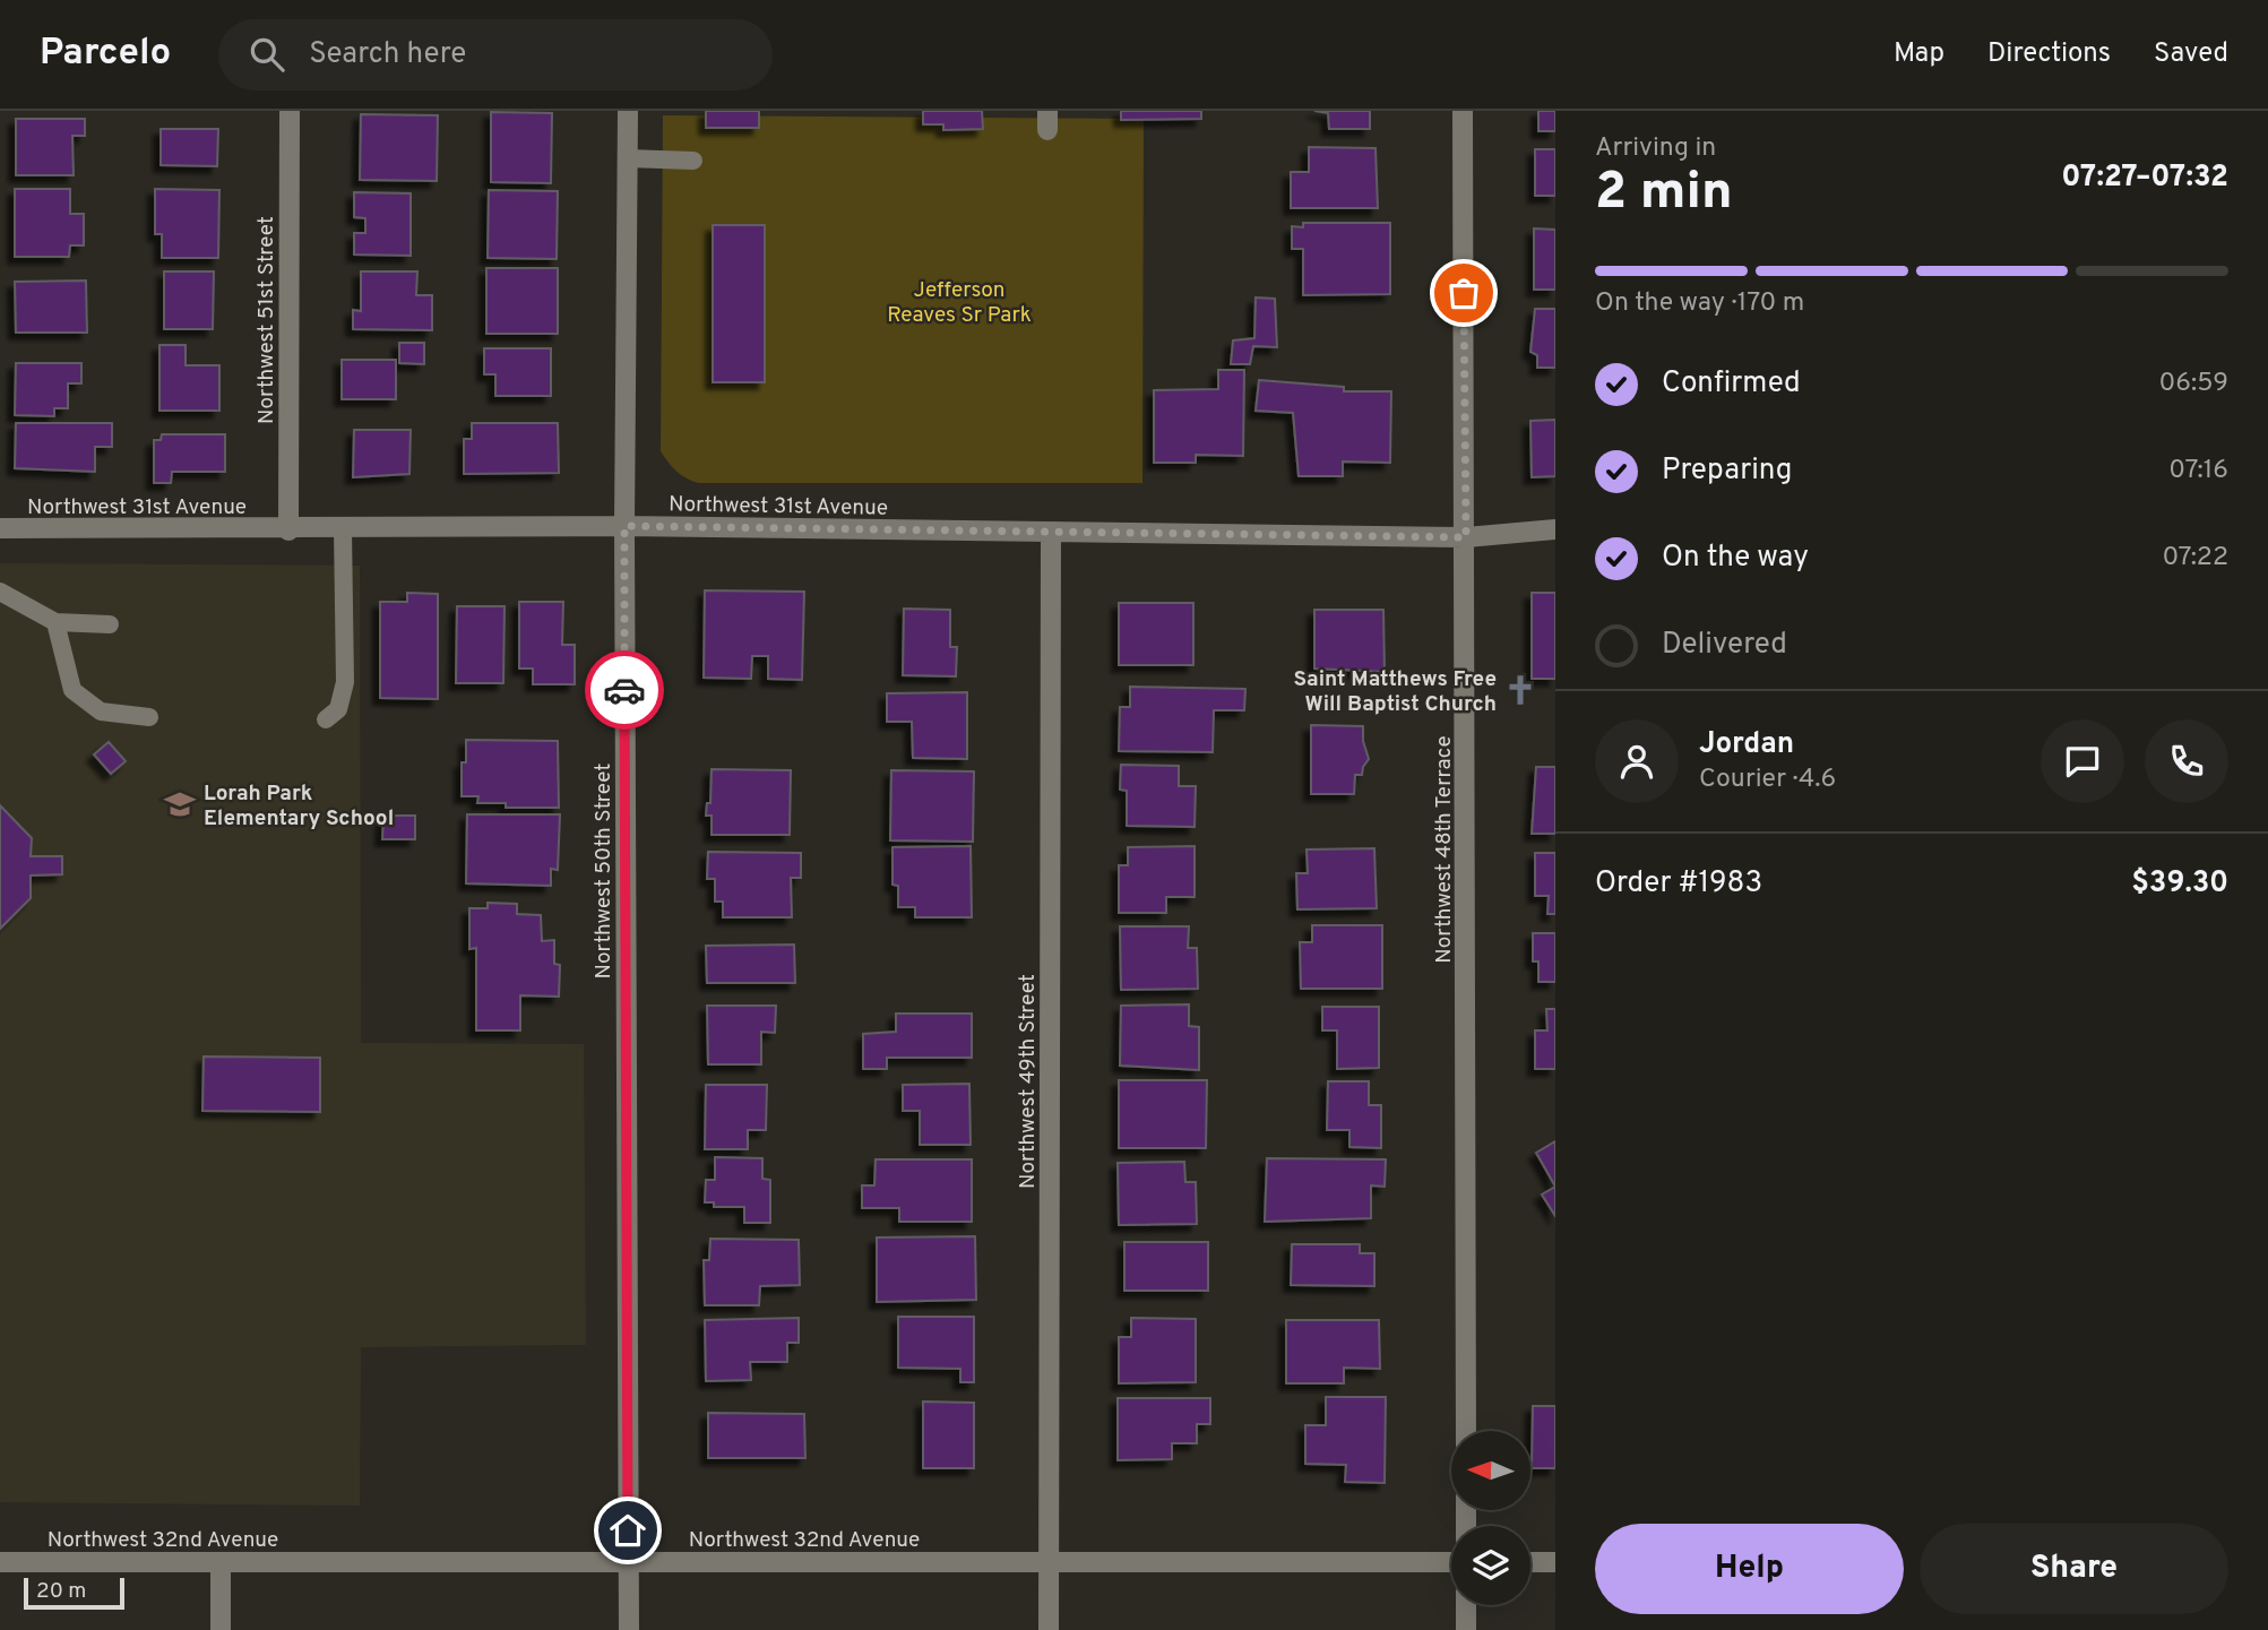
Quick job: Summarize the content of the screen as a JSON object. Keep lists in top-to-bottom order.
{
  "streets": {
    "street": [
      "Northwest 51st Street",
      "Northwest 31st Avenue",
      "Northwest 48th Terrace",
      "Northwest 50th Street",
      "Northwest 49th Street",
      "Northwest 32nd Avenue"
    ]
  },
  "crossings": [
    ["Northwest 51st Street", "Northwest 31st Avenue"],
    ["Northwest 31st Avenue", "Northwest 48th Terrace"],
    ["Northwest 31st Avenue", "Northwest 50th Street"],
    ["Northwest 31st Avenue", "Northwest 49th Street"],
    ["Northwest 50th Street", "Northwest 32nd Avenue"],
    ["Northwest 49th Street", "Northwest 32nd Avenue"]
  ],
  "parks": ["Jefferson Reaves Sr Park"],
  "places": {
    "church": ["Saint Matthews Free Will Baptist Church"],
    "school or university": ["Lorah Park Elementary School"]
  },
  "scale_bar": "20 m",
  "north": "left",
  "page": {
    "header": "Parcelo",
    "search": "Search here",
    "nav": ["Map", "Directions", "Saved"],
    "heading": ["2 min", "Arriving in", "07:27–07:32"],
    "panel": [
      "Jordan",
      "Courier · 4.6",
      "Order #1983",
      "$39.30"
    ],
    "bar": "On the way · 170 m",
    "list": [
      ["Confirmed", "06:59"],
      ["Preparing", "07:16"],
      ["On the way", "07:22"],
      "Delivered"
    ],
    "buttons": ["Help", "Share"],
    "scale": "20 m"
  }
}
